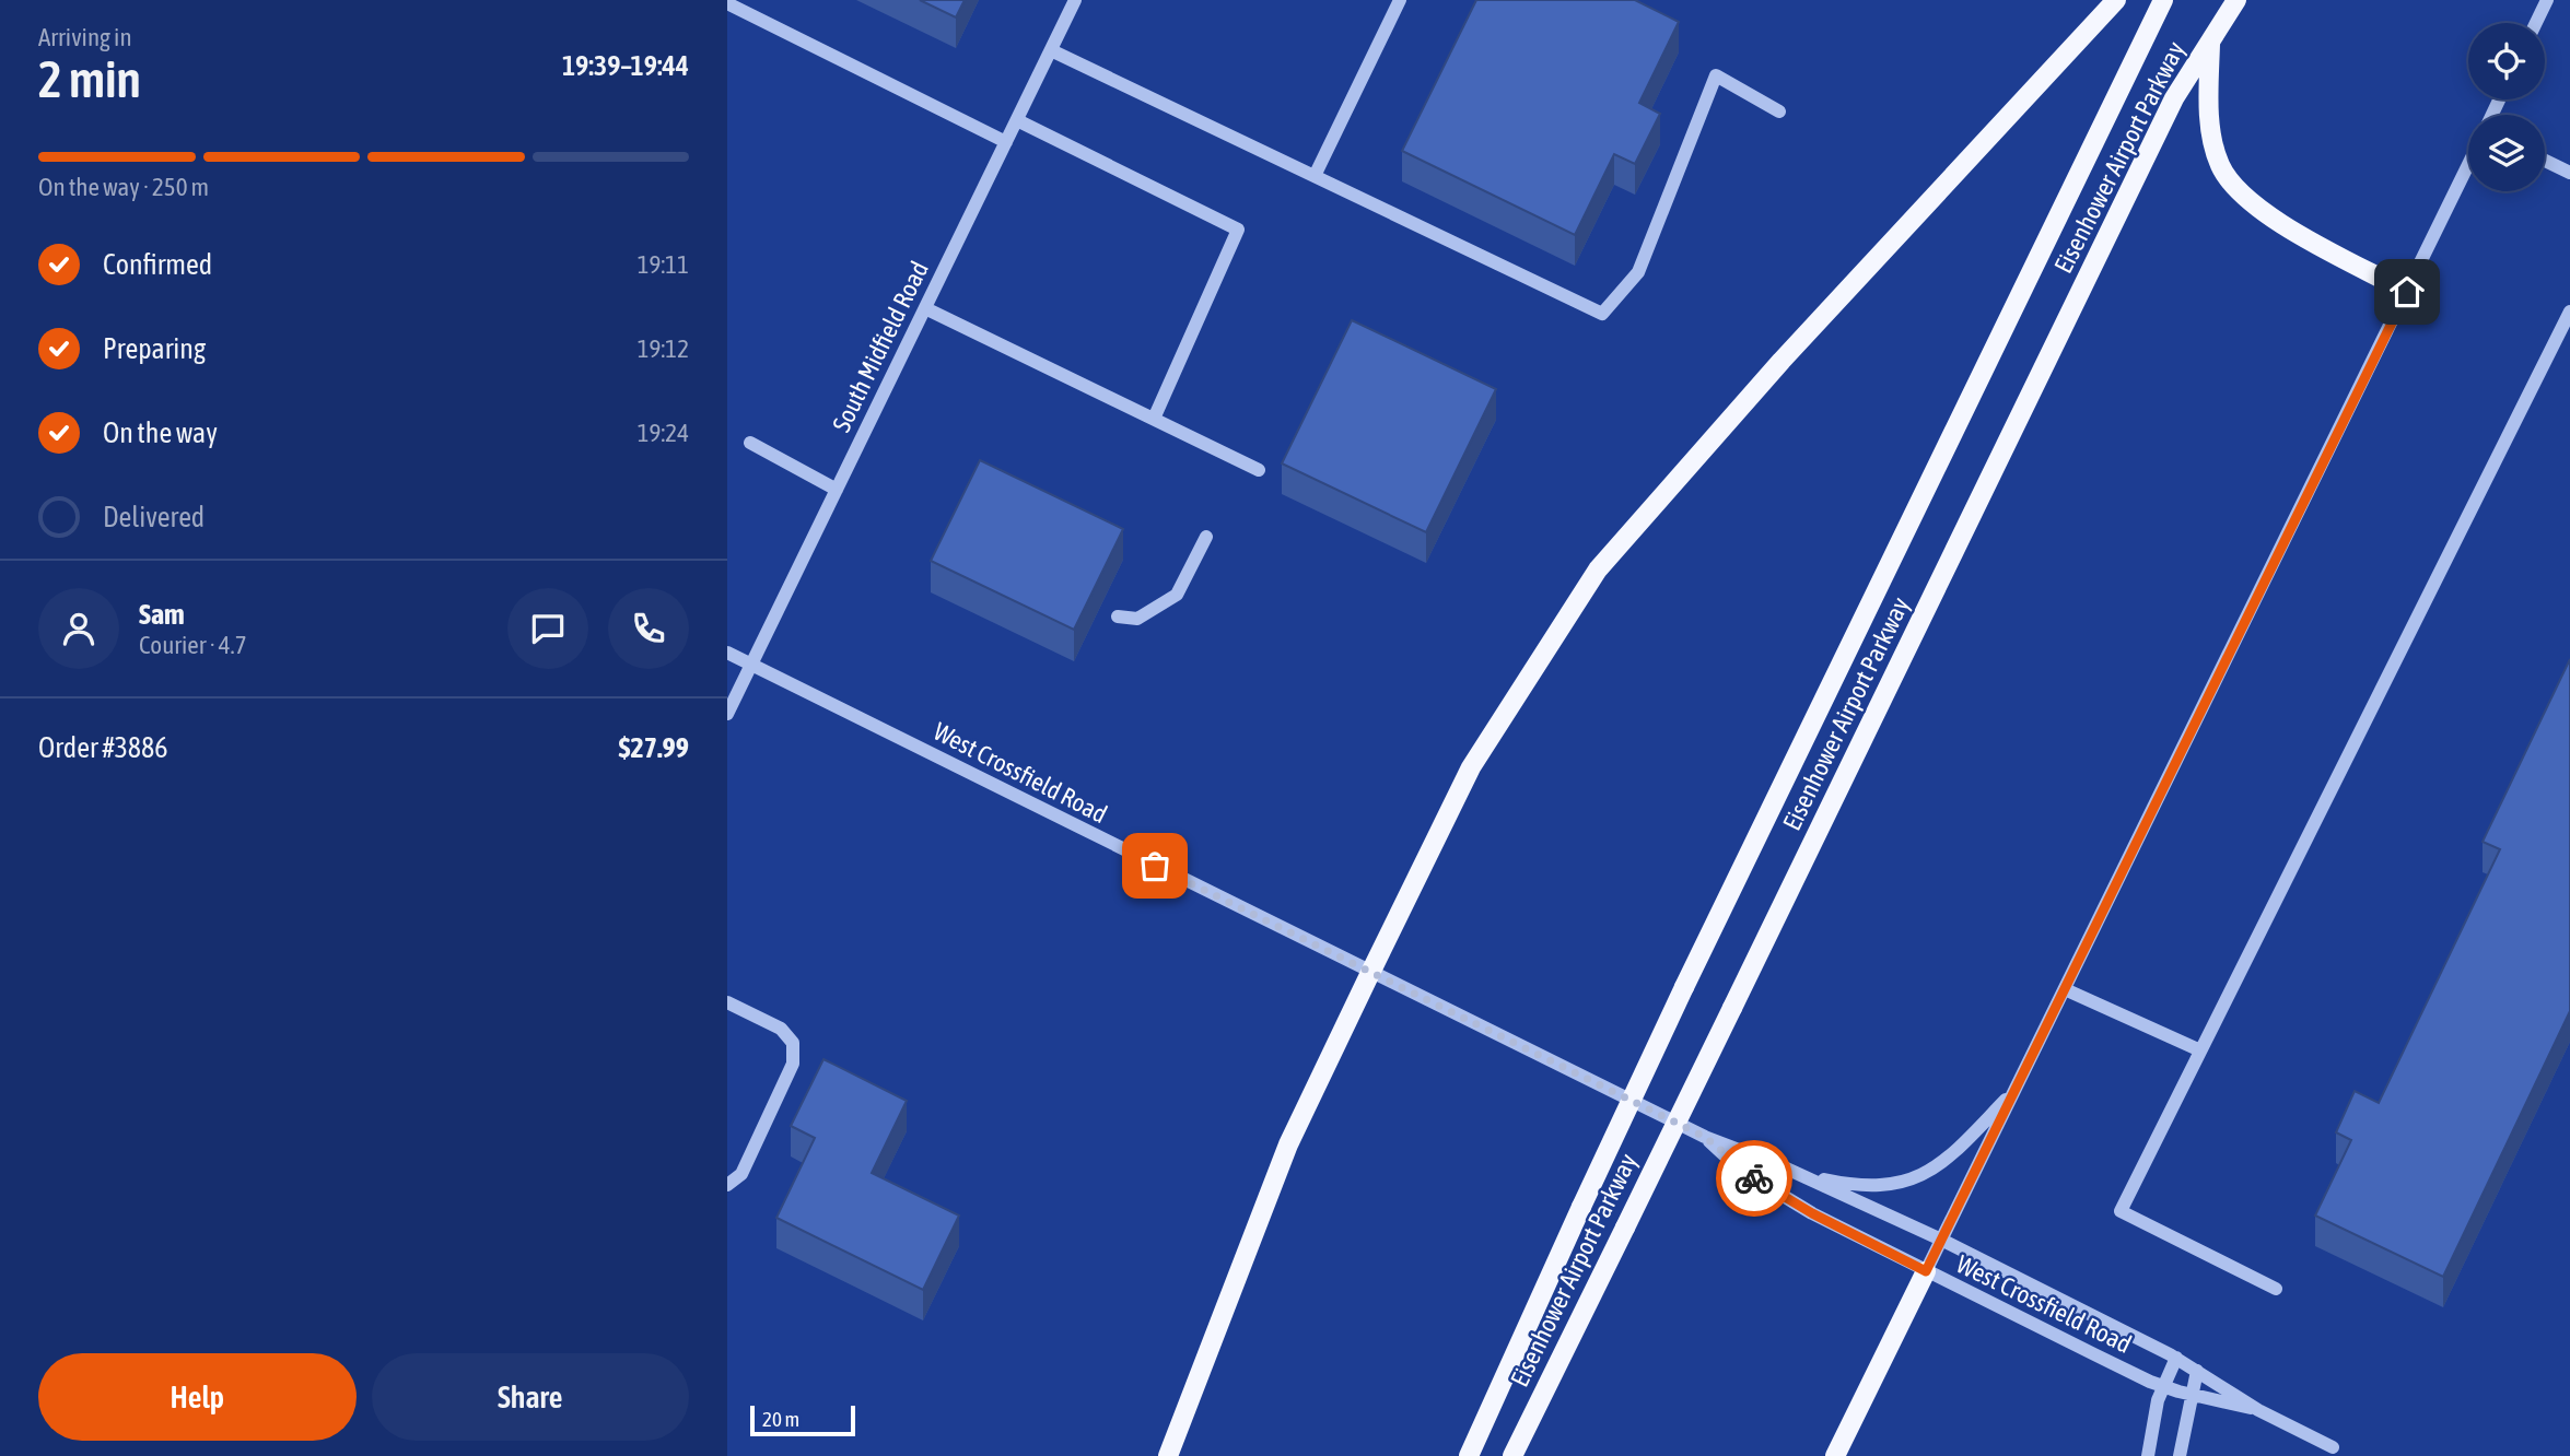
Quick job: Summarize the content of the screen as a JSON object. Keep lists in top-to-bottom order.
{
  "streets": {
    "main road": ["Eisenhower Airport Parkway"],
    "street": ["South Midfield Road", "West Crossfield Road"]
  },
  "crossings": [
    ["South Midfield Road", "West Crossfield Road"]
  ],
  "scale_bar": "20 m",
  "page": {
    "heading": ["2 min", "Arriving in", "19:39–19:44"],
    "panel": [
      "Sam",
      "Courier · 4.7",
      "Order #3886",
      "$27.99"
    ],
    "bar": "On the way · 250 m",
    "list": [
      ["Confirmed", "19:11"],
      ["Preparing", "19:12"],
      ["On the way", "19:24"],
      "Delivered"
    ],
    "buttons": ["Help", "Share"],
    "scale": "20 m"
  }
}
